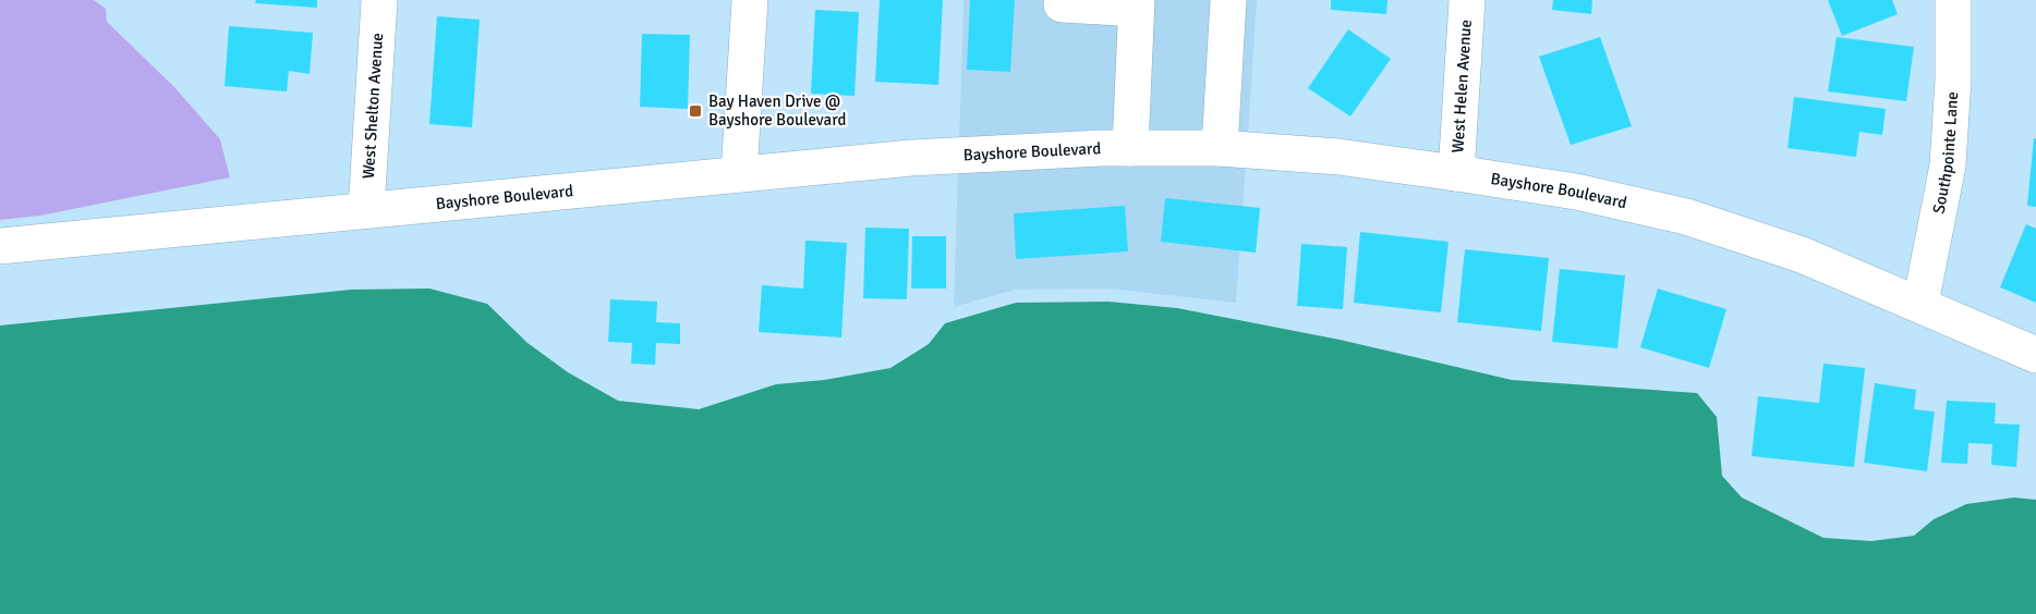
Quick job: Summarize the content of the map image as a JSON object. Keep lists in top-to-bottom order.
{
  "streets": {
    "street": [
      "West Helen Avenue",
      "West Shelton Avenue",
      "Bayshore Boulevard",
      "Southpointe Lane"
    ]
  },
  "crossings": [
    ["West Helen Avenue", "Bayshore Boulevard"],
    ["West Shelton Avenue", "Bayshore Boulevard"],
    ["Bayshore Boulevard", "Southpointe Lane"]
  ],
  "places": {
    "transit": ["Bay Haven Drive @ Bayshore Boulevard"]
  }
}
